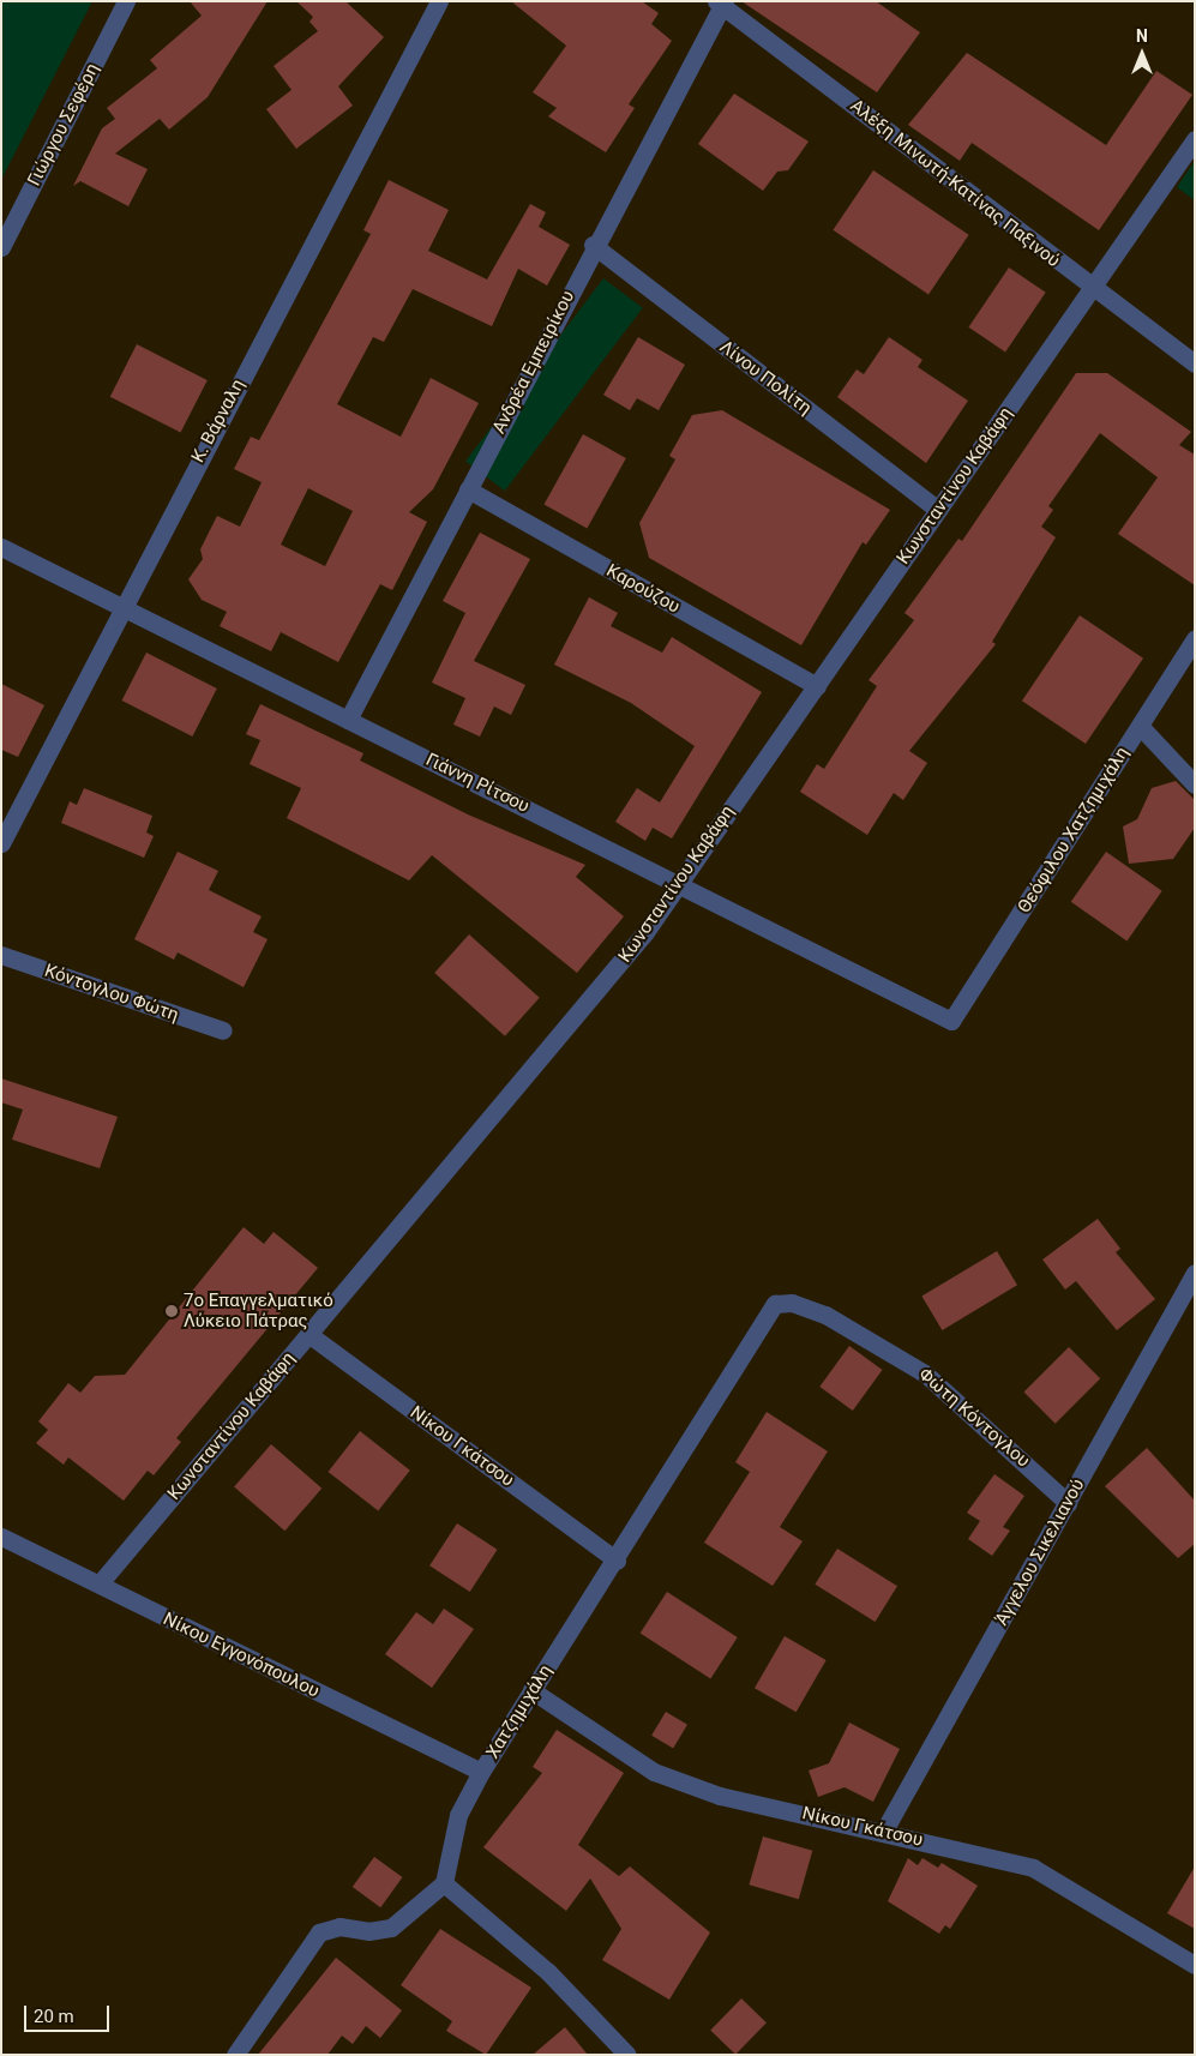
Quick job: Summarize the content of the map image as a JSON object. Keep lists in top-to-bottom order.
{
  "streets": {
    "street": [
      "Γιώργου Σεφέρη",
      "Αλέξη Μινωτή-Κατίνας Παξινού",
      "Ανδρέα Εμπειρίκου",
      "Λίνου Πολίτη",
      "Κ. Βάρναλη",
      "Κωνσταντίνου Καβάφη",
      "Καρούζου",
      "Γιάννη Ρίτσου",
      "Θεόφιλου Χατζημιχάλη",
      "Κόντογλου Φώτη",
      "Φώτη Κόντογλου",
      "Νίκου Γκάτσου",
      "Άγγελου Σικελιανού",
      "Νίκου Εγγονόπουλου",
      "Χατζημιχάλη"
    ]
  },
  "crossings": [
    ["Αλέξη Μινωτή-Κατίνας Παξινού", "Ανδρέα Εμπειρίκου"],
    ["Αλέξη Μινωτή-Κατίνας Παξινού", "Κωνσταντίνου Καβάφη"],
    ["Ανδρέα Εμπειρίκου", "Λίνου Πολίτη"],
    ["Ανδρέα Εμπειρίκου", "Καρούζου"],
    ["Ανδρέα Εμπειρίκου", "Γιάννη Ρίτσου"],
    ["Λίνου Πολίτη", "Κωνσταντίνου Καβάφη"],
    ["Κ. Βάρναλη", "Γιάννη Ρίτσου"],
    ["Κωνσταντίνου Καβάφη", "Καρούζου"],
    ["Κωνσταντίνου Καβάφη", "Γιάννη Ρίτσου"],
    ["Κωνσταντίνου Καβάφη", "Νίκου Γκάτσου"],
    ["Κωνσταντίνου Καβάφη", "Νίκου Εγγονόπουλου"],
    ["Γιάννη Ρίτσου", "Θεόφιλου Χατζημιχάλη"],
    ["Φώτη Κόντογλου", "Άγγελου Σικελιανού"],
    ["Φώτη Κόντογλου", "Χατζημιχάλη"],
    ["Νίκου Γκάτσου", "Άγγελου Σικελιανού"],
    ["Νίκου Γκάτσου", "Χατζημιχάλη"],
    ["Νίκου Εγγονόπουλου", "Χατζημιχάλη"]
  ],
  "places": ["7ο Επαγγελματικό Λύκειο Πάτρας"],
  "scale_bar": "20 m",
  "north": "top"
}
